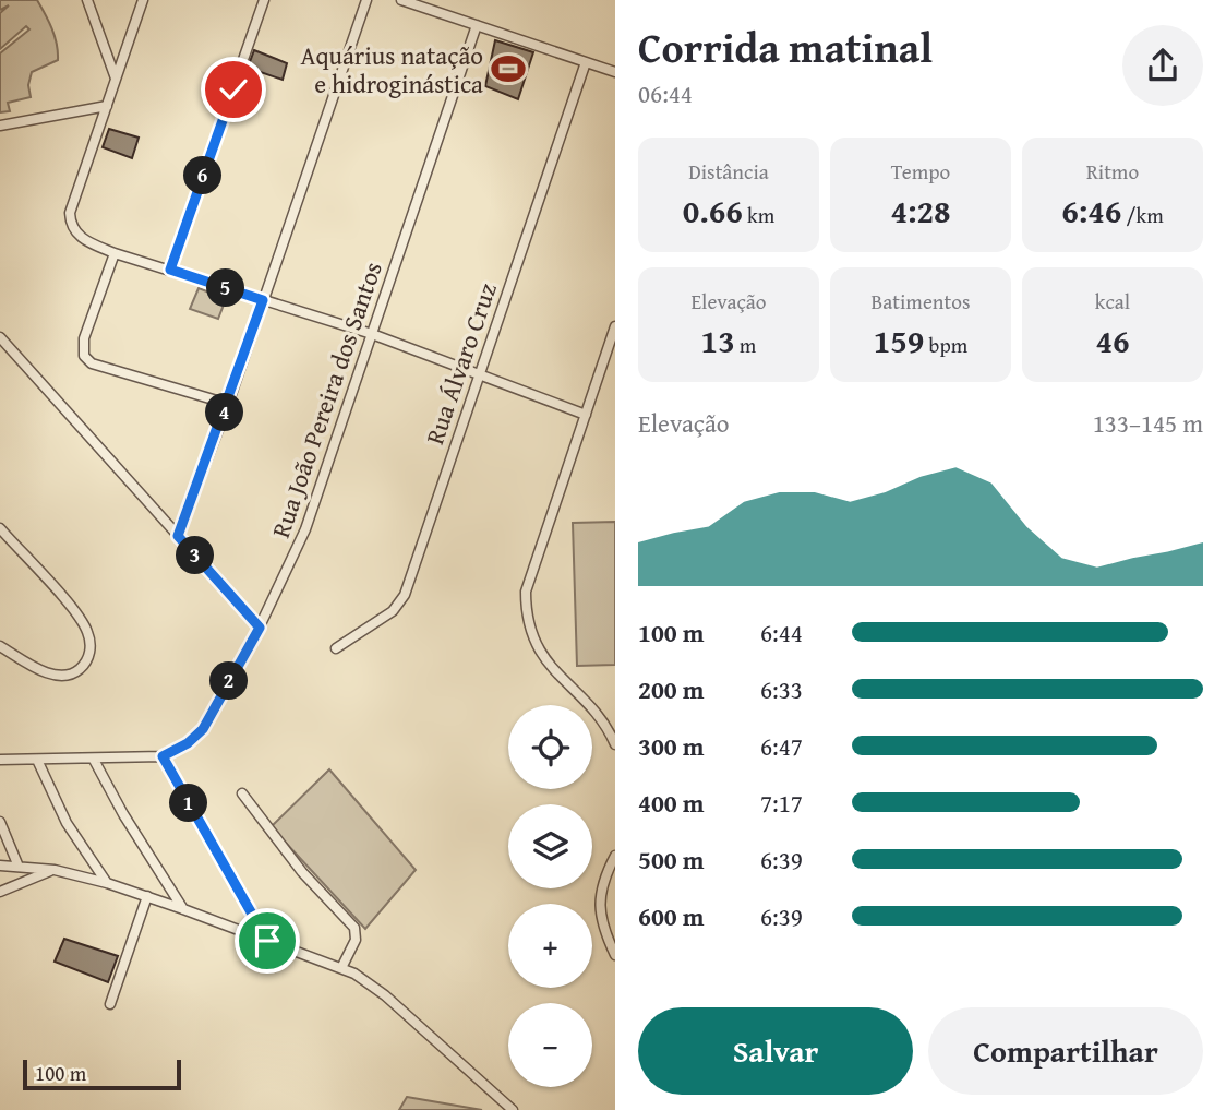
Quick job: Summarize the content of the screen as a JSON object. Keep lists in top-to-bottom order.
{
  "streets": {
    "street": ["Rua Álvaro Cruz", "Rua João Pereira dos Santos"]
  },
  "places": {
    "sports": ["Aquárius natação e hidroginástica"]
  },
  "scale_bar": "100 m",
  "page": {
    "heading": ["Corrida matinal", "06:44"],
    "stats": [
      ["Distância", "0.66 km"],
      ["Tempo", "4:28"],
      ["Ritmo", "6:46 /km"],
      ["Elevação", "13 m"],
      ["Batimentos", "159 bpm"],
      ["kcal", "46"]
    ],
    "pins": [
      "6",
      "5",
      "4",
      "3",
      "2",
      "1"
    ],
    "chart": ["Elevação", "133–145 m"],
    "list": [
      {
        "name": "100 m",
        "note": "6:44"
      },
      {
        "name": "200 m",
        "note": "6:33"
      },
      {
        "name": "300 m",
        "note": "6:47"
      },
      {
        "name": "400 m",
        "note": "7:17"
      },
      {
        "name": "500 m",
        "note": "6:39"
      },
      {
        "name": "600 m",
        "note": "6:39"
      }
    ],
    "map_buttons": ["+", "−"],
    "buttons": ["Salvar", "Compartilhar"],
    "scale": "100 m"
  }
}
